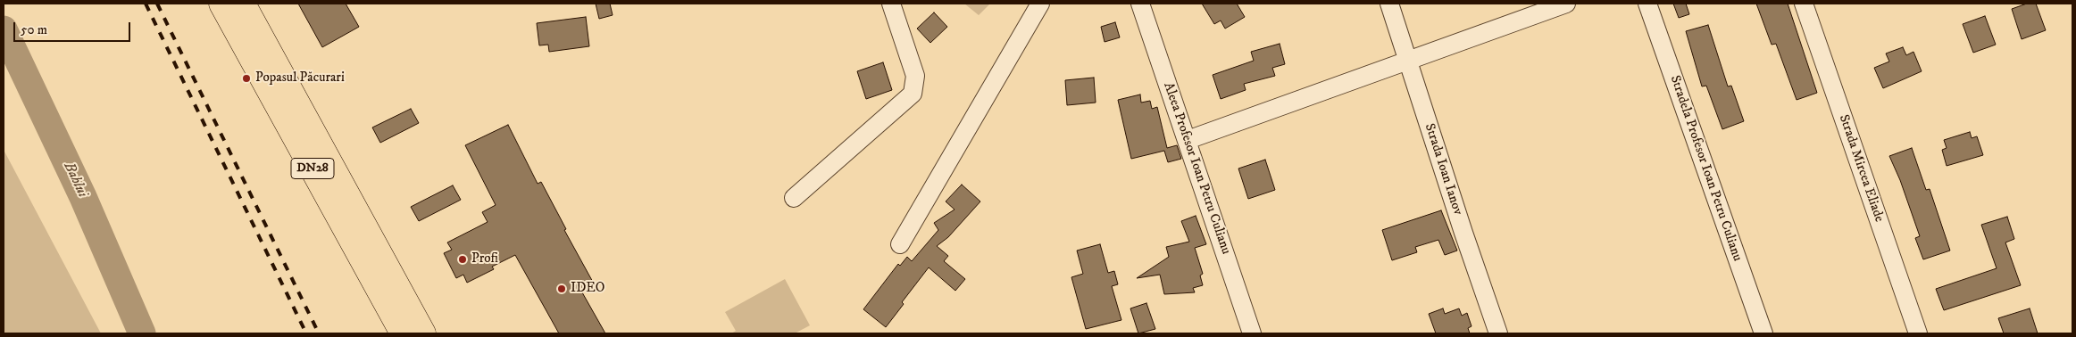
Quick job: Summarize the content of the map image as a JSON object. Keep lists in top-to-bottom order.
{
  "streets": {
    "highway": ["DN28"],
    "street": [
      "Aleea Profesor Ioan Petru Culianu",
      "Stradela Profesor Ioan Petru Culianu",
      "Strada Mircea Eliade",
      "Strada Ioan Ianov"
    ]
  },
  "water": ["Bahlui"],
  "places": ["Popasul Păcurari", "Profi", "IDEO"],
  "scale_bar": "50 m"
}
